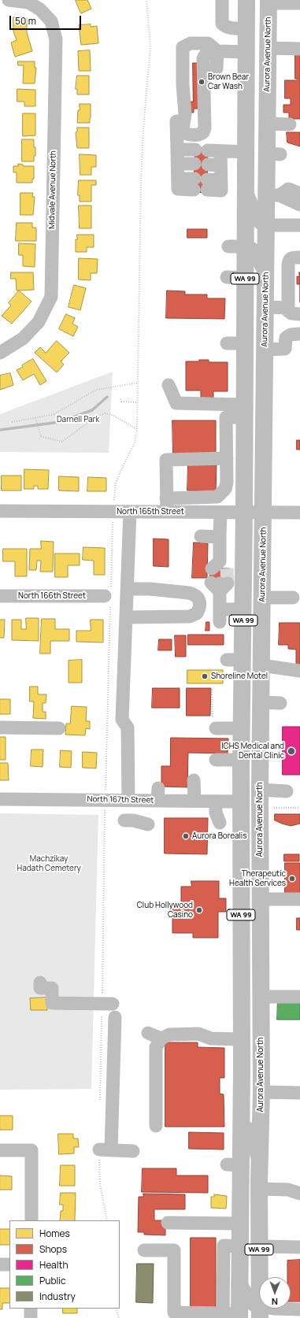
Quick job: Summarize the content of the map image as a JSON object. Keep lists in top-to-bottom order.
{
  "streets": {
    "highway": ["Aurora Avenue North", "WA 99"],
    "street": [
      "Midvale Avenue North",
      "North 165th Street",
      "North 166th Street",
      "North 167th Street"
    ]
  },
  "crossings": [
    ["Aurora Avenue North", "North 165th Street"],
    ["WA 99", "North 165th Street"],
    ["WA 99", "North 167th Street"]
  ],
  "parks": ["Darnell Park", "Machzikay Hadath Cemetery"],
  "places": [
    "Brown Bear Car Wash",
    "Shoreline Motel",
    "ICHS Medical and Dental Clinic",
    "Aurora Borealis",
    "Therapeutic Health Services",
    "Club Hollywood Casino"
  ],
  "legend": [
    "Homes",
    "Shops",
    "Health",
    "Public",
    "Industry"
  ],
  "scale_bar": "50 m",
  "north": "bottom"
}
